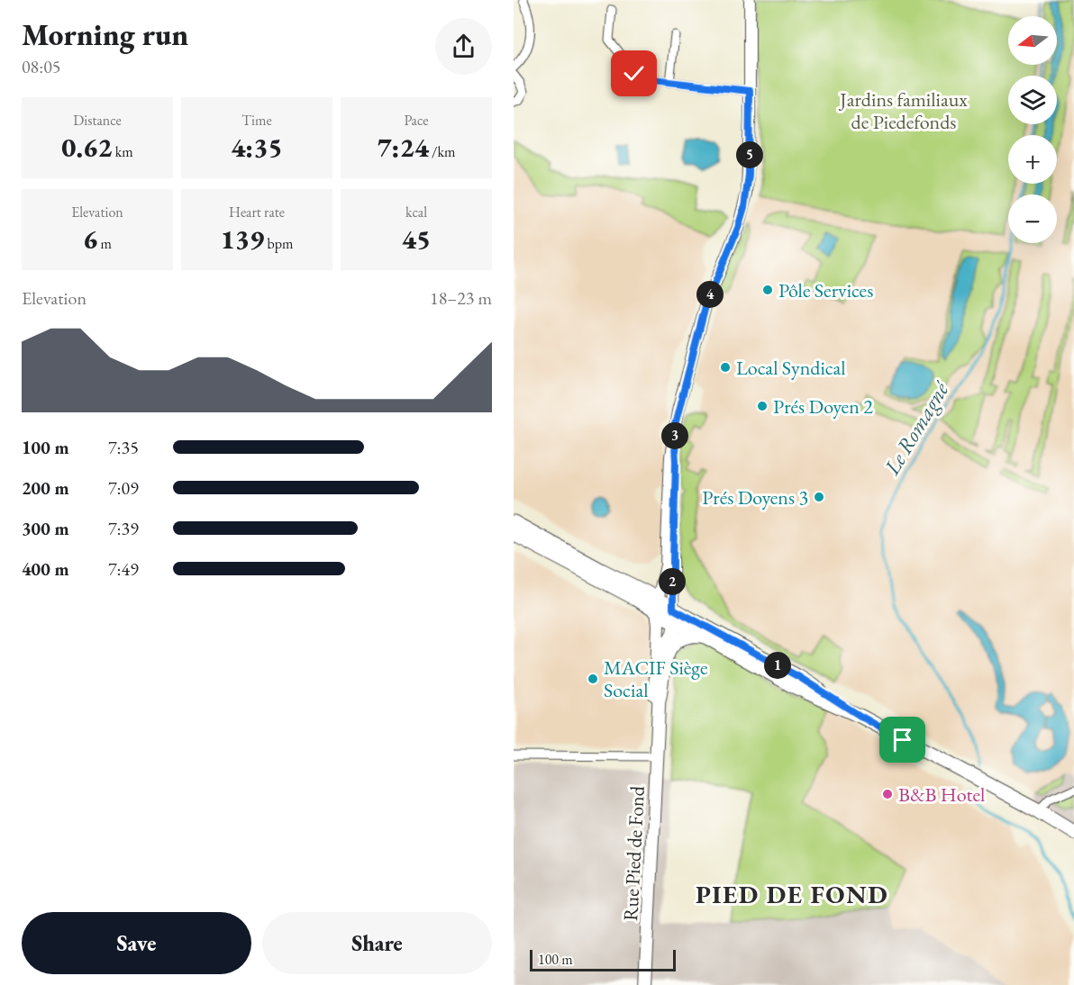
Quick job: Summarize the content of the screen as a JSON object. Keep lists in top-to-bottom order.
{
  "streets": {
    "main road": ["Rue Pied de Fond"]
  },
  "districts": ["PIED DE FOND"],
  "water": ["Le Romagné"],
  "parks": ["Jardins familiaux de Piedefonds"],
  "places": [
    "Pôle Services",
    "Local Syndical",
    "Prés Doyen 2",
    "Prés Doyens 3",
    "MACIF Siège Social",
    "B&B Hotel"
  ],
  "scale_bar": "100 m",
  "north": "left",
  "page": {
    "heading": ["Morning run", "08:05"],
    "map_buttons": ["+", "−"],
    "stats": [
      ["Distance", "0.62 km"],
      ["Time", "4:35"],
      ["Pace", "7:24 /km"],
      ["Elevation", "6 m"],
      ["Heart rate", "139 bpm"],
      ["kcal", "45"]
    ],
    "pins": [
      "5",
      "4",
      "3",
      "2",
      "1"
    ],
    "chart": ["Elevation", "18–23 m"],
    "list": [
      {
        "name": "100 m",
        "note": "7:35"
      },
      {
        "name": "200 m",
        "note": "7:09"
      },
      {
        "name": "300 m",
        "note": "7:39"
      },
      {
        "name": "400 m",
        "note": "7:49"
      }
    ],
    "buttons": ["Save", "Share"],
    "scale": "100 m"
  }
}
